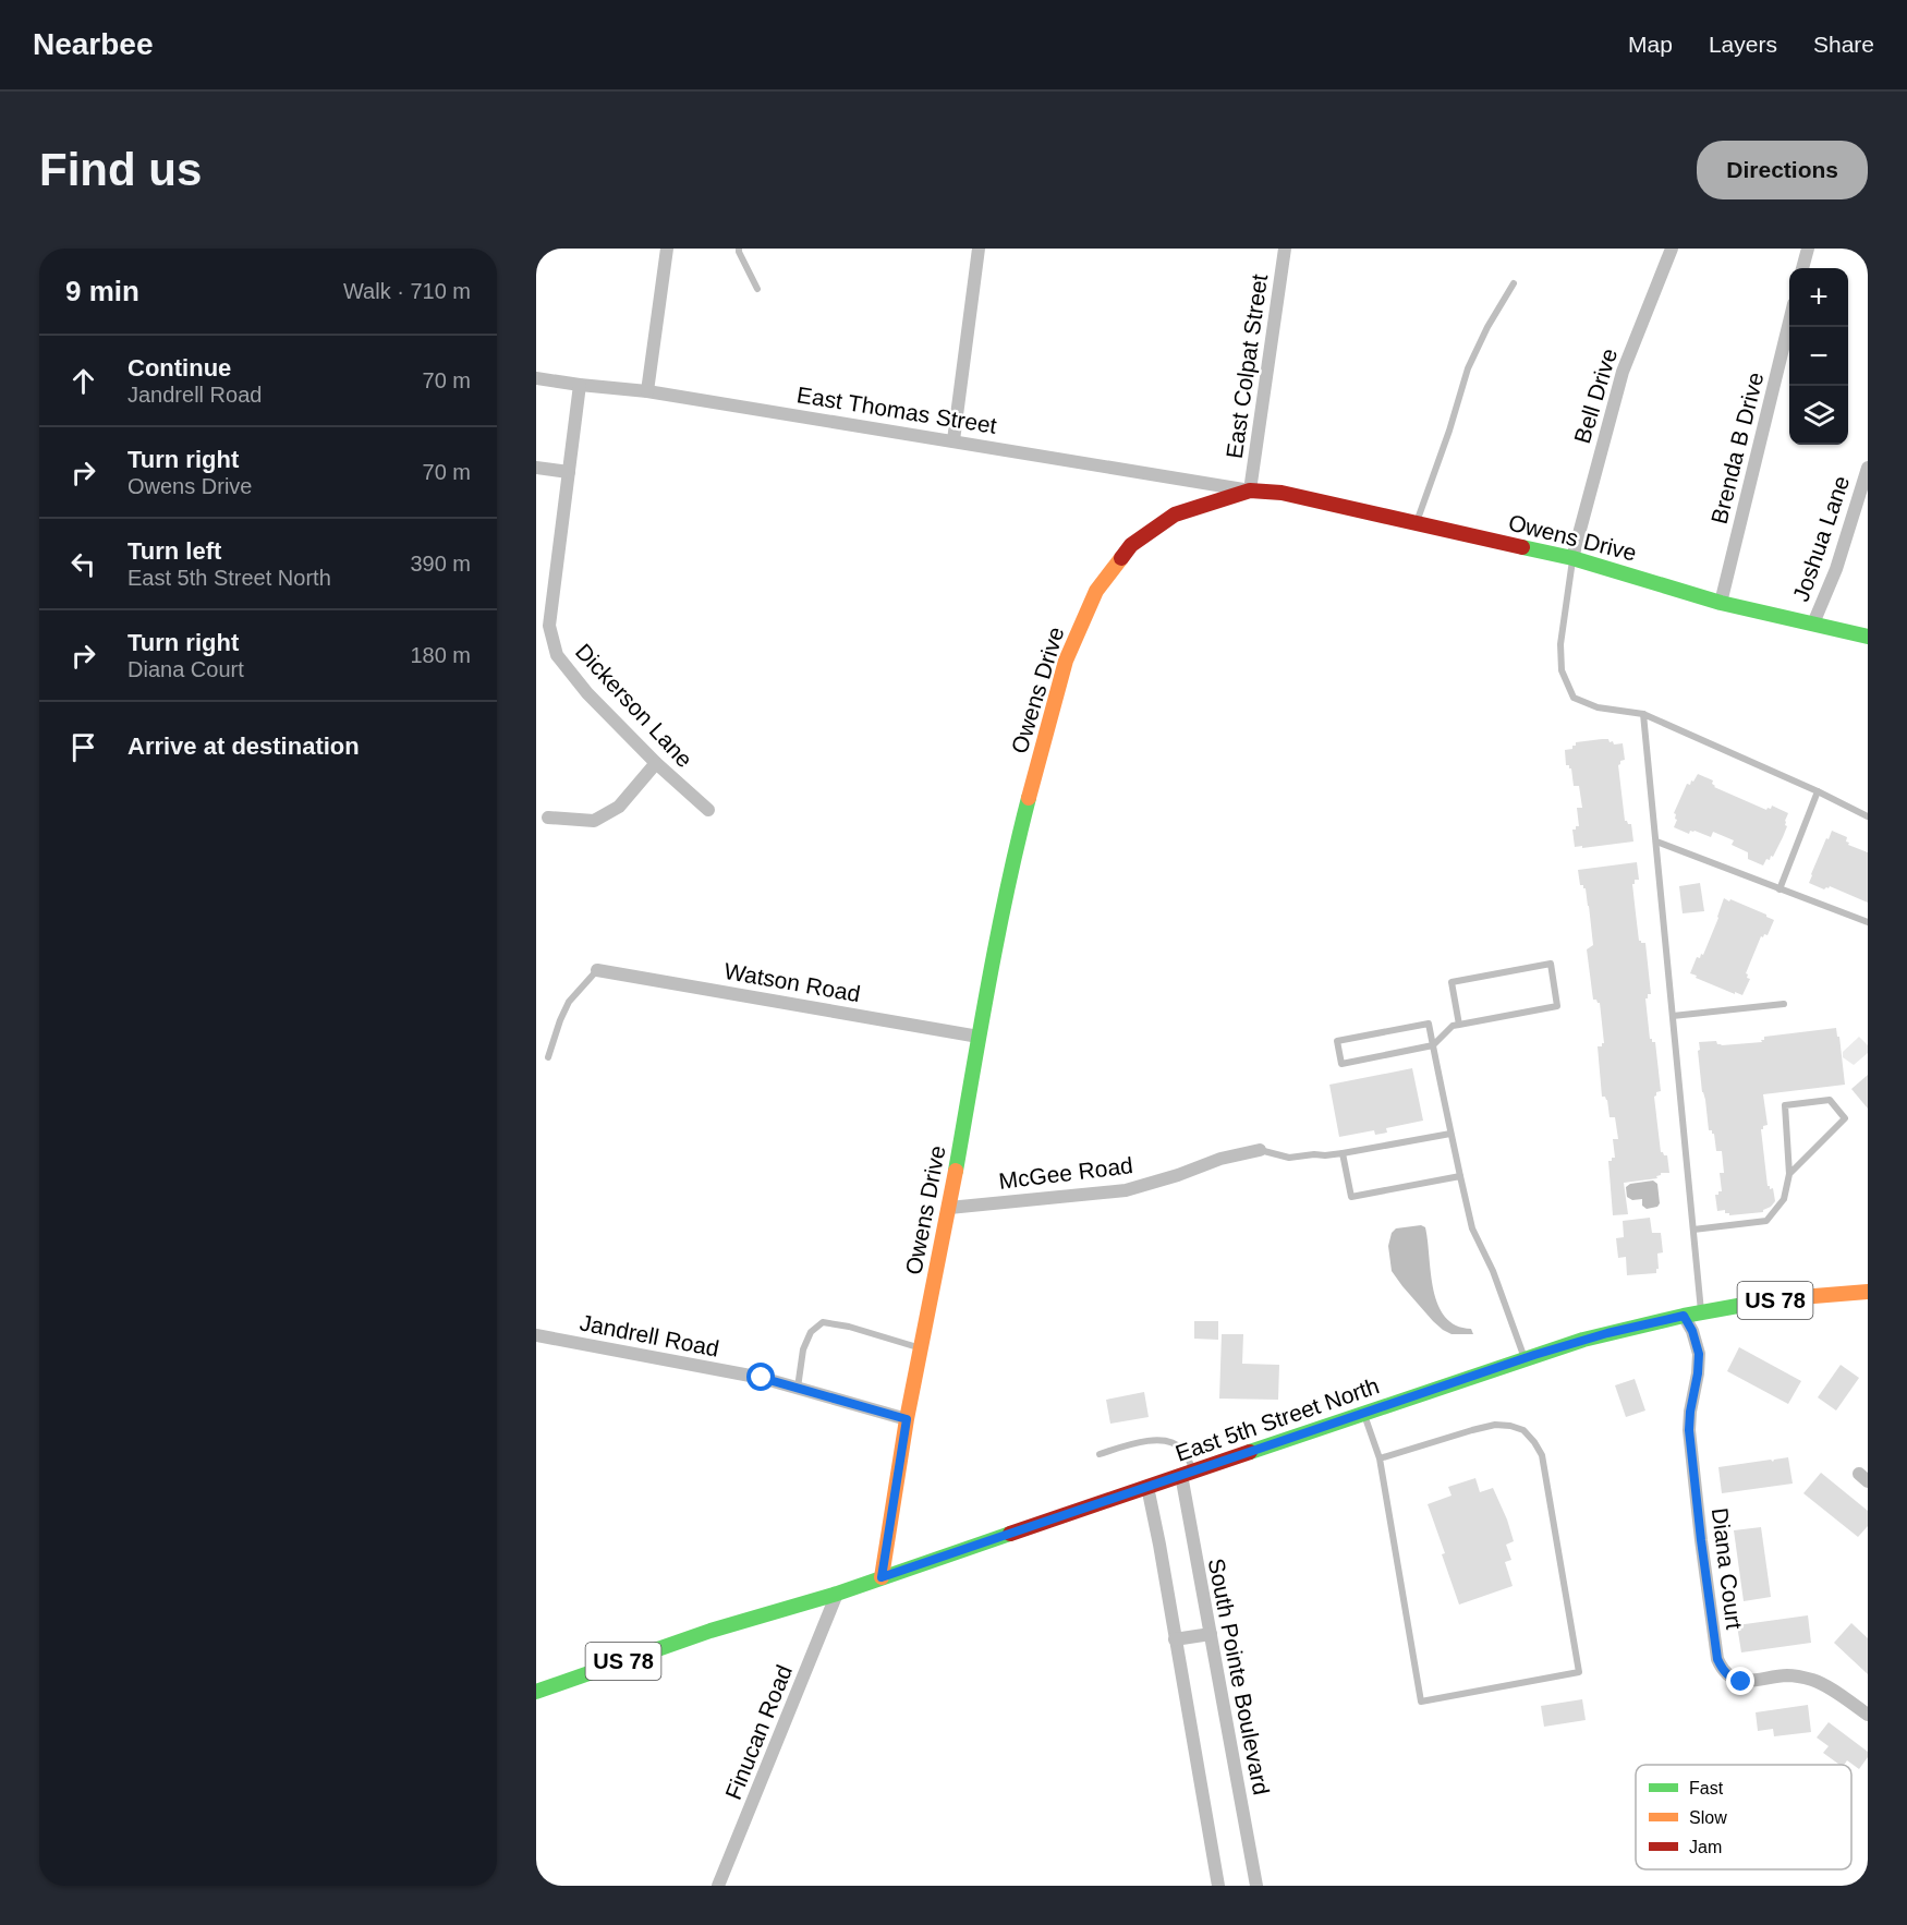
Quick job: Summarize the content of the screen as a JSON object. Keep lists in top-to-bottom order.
{
  "streets": {
    "street": [
      "East Colpat Street",
      "Bell Drive",
      "East Thomas Street",
      "Brenda B Drive",
      "Owens Drive",
      "Joshua Lane",
      "Dickerson Lane",
      "Watson Road",
      "McGee Road",
      "US 78",
      "Jandrell Road",
      "East 5th Street North",
      "Diana Court",
      "South Pointe Boulevard",
      "Finucan Road"
    ]
  },
  "crossings": [
    ["East Colpat Street", "East Thomas Street"],
    ["East Colpat Street", "Owens Drive"],
    ["Bell Drive", "Owens Drive"],
    ["East Thomas Street", "Owens Drive"],
    ["East Thomas Street", "Dickerson Lane"],
    ["Brenda B Drive", "Owens Drive"],
    ["Owens Drive", "Joshua Lane"],
    ["Owens Drive", "Watson Road"],
    ["Owens Drive", "McGee Road"],
    ["Owens Drive", "Jandrell Road"],
    ["Owens Drive", "East 5th Street North"],
    ["East 5th Street North", "Diana Court"],
    ["East 5th Street North", "South Pointe Boulevard"],
    ["East 5th Street North", "Finucan Road"]
  ],
  "legend": ["Fast", "Slow", "Jam"],
  "page": {
    "header": "Nearbee",
    "nav": ["Map", "Layers", "Share"],
    "buttons": "Directions",
    "title": "Find us",
    "heading": ["9 min", "Walk · 710 m"],
    "map_buttons": ["+", "−"],
    "list": [
      ["Continue", "Jandrell Road", "70 m"],
      ["Turn right", "Owens Drive", "70 m"],
      ["Turn left", "East 5th Street North", "390 m"],
      ["Turn right", "Diana Court", "180 m"],
      "Arrive at destination"
    ]
  }
}
